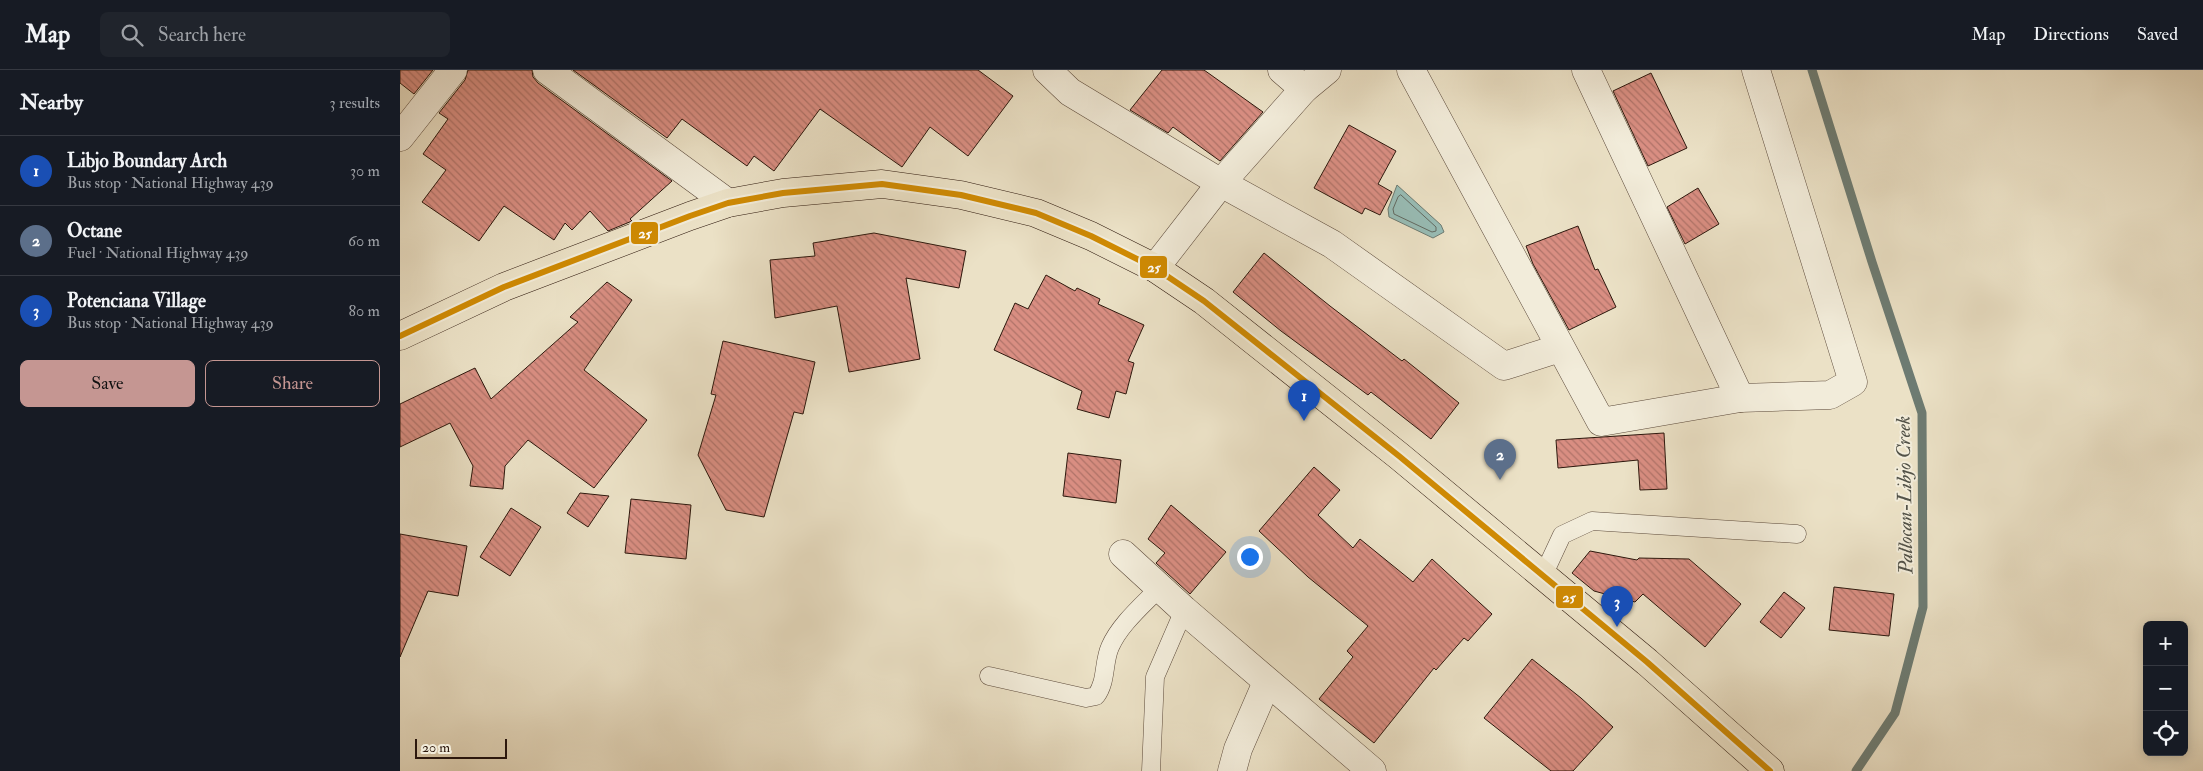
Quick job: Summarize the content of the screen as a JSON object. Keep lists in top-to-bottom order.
{
  "water": ["Pallocan-Libjo Creek"],
  "lines": ["transit line 25"],
  "scale_bar": "20 m",
  "page": {
    "header": "Map",
    "search": "Search here",
    "nav": ["Map", "Directions", "Saved"],
    "heading": ["Nearby", "3 results"],
    "list": [
      {
        "mark": "1",
        "name": "Libjo Boundary Arch",
        "note": "Bus stop · National Highway 439",
        "value": "30 m"
      },
      {
        "mark": "2",
        "name": "Octane",
        "note": "Fuel · National Highway 439",
        "value": "60 m"
      },
      {
        "mark": "3",
        "name": "Potenciana Village",
        "note": "Bus stop · National Highway 439",
        "value": "80 m"
      }
    ],
    "buttons": ["Save", "Share"],
    "pins": ["1", "2", "3"],
    "map_buttons": ["+", "−"],
    "scale": "20 m"
  }
}
